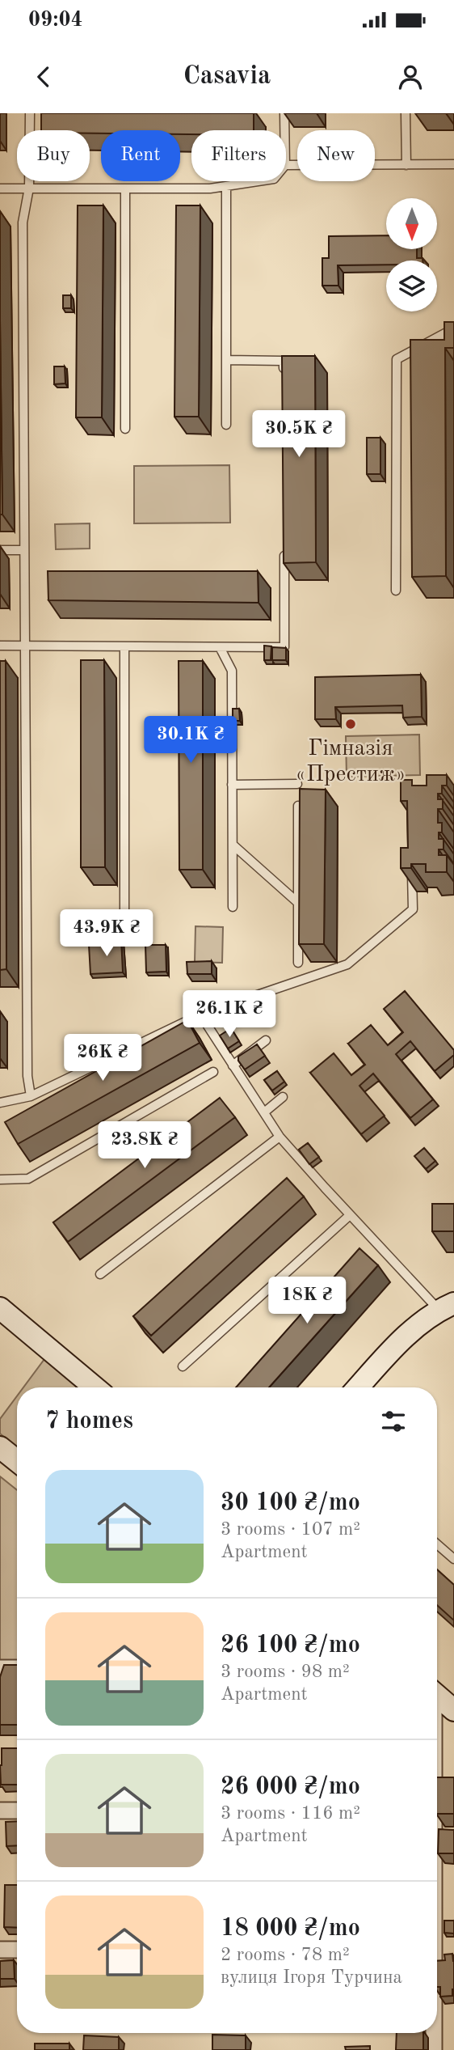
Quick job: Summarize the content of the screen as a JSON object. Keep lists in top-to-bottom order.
{
  "places": ["Гімназія «Престиж»"],
  "north": "bottom",
  "page": {
    "status": "09:04",
    "header": "Casavia",
    "chip": [
      "Buy",
      "Rent",
      "Filters",
      "New"
    ],
    "price": [
      "30.5K ₴",
      "30.1K ₴",
      "43.9K ₴",
      "26.1K ₴",
      "26K ₴",
      "23.8K ₴",
      "18K ₴"
    ],
    "heading": "7 homes",
    "list": [
      {
        "name": "30 100 ₴/mo",
        "note": "3 rooms · 107 m² · Apartment"
      },
      {
        "name": "26 100 ₴/mo",
        "note": "3 rooms · 98 m² · Apartment"
      },
      {
        "name": "26 000 ₴/mo",
        "note": "3 rooms · 116 m² · Apartment"
      },
      {
        "name": "18 000 ₴/mo",
        "note": "2 rooms · 78 m² · вулиця Ігоря Турчина"
      }
    ]
  }
}
